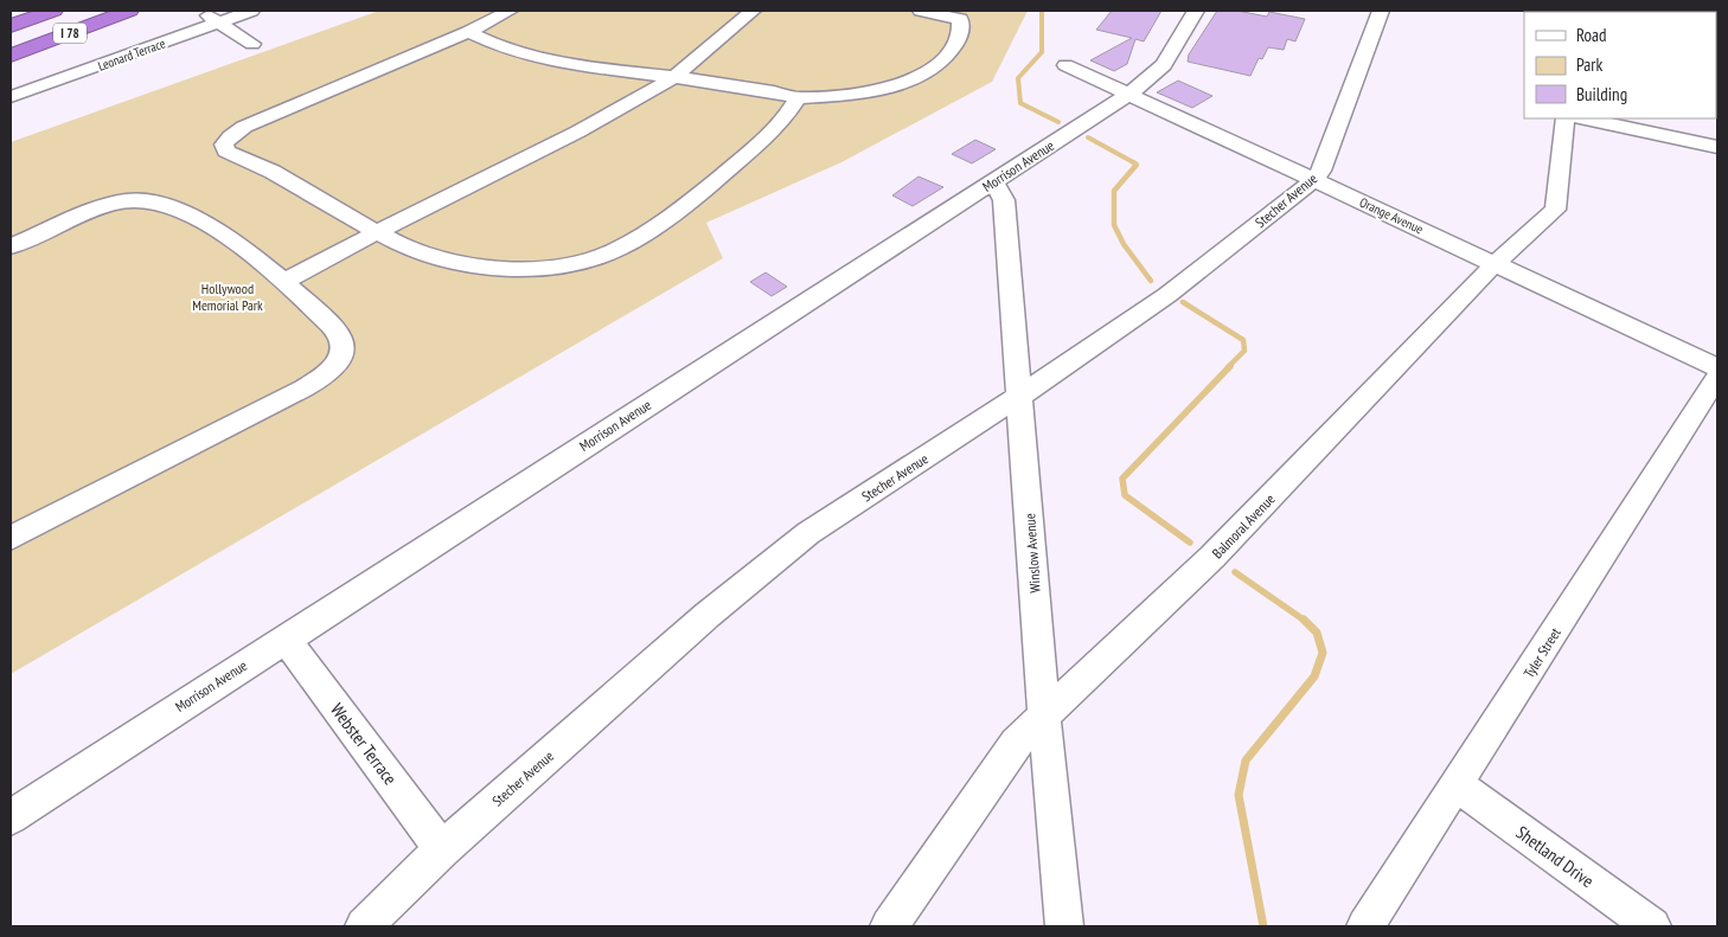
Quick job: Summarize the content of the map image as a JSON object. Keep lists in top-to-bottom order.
{
  "streets": {
    "highway": ["I 78"],
    "street": [
      "Leonard Terrace",
      "Morrison Avenue",
      "Stecher Avenue",
      "Orange Avenue",
      "Balmoral Avenue",
      "Winslow Avenue",
      "Tyler Street",
      "Webster Terrace",
      "Shetland Drive"
    ]
  },
  "crossings": [
    ["Morrison Avenue", "Orange Avenue"],
    ["Morrison Avenue", "Winslow Avenue"],
    ["Morrison Avenue", "Webster Terrace"],
    ["Stecher Avenue", "Orange Avenue"],
    ["Stecher Avenue", "Winslow Avenue"],
    ["Stecher Avenue", "Webster Terrace"],
    ["Orange Avenue", "Balmoral Avenue"],
    ["Balmoral Avenue", "Winslow Avenue"],
    ["Tyler Street", "Shetland Drive"]
  ],
  "parks": ["Hollywood Memorial Park"],
  "legend": ["Road", "Park", "Building"]
}
